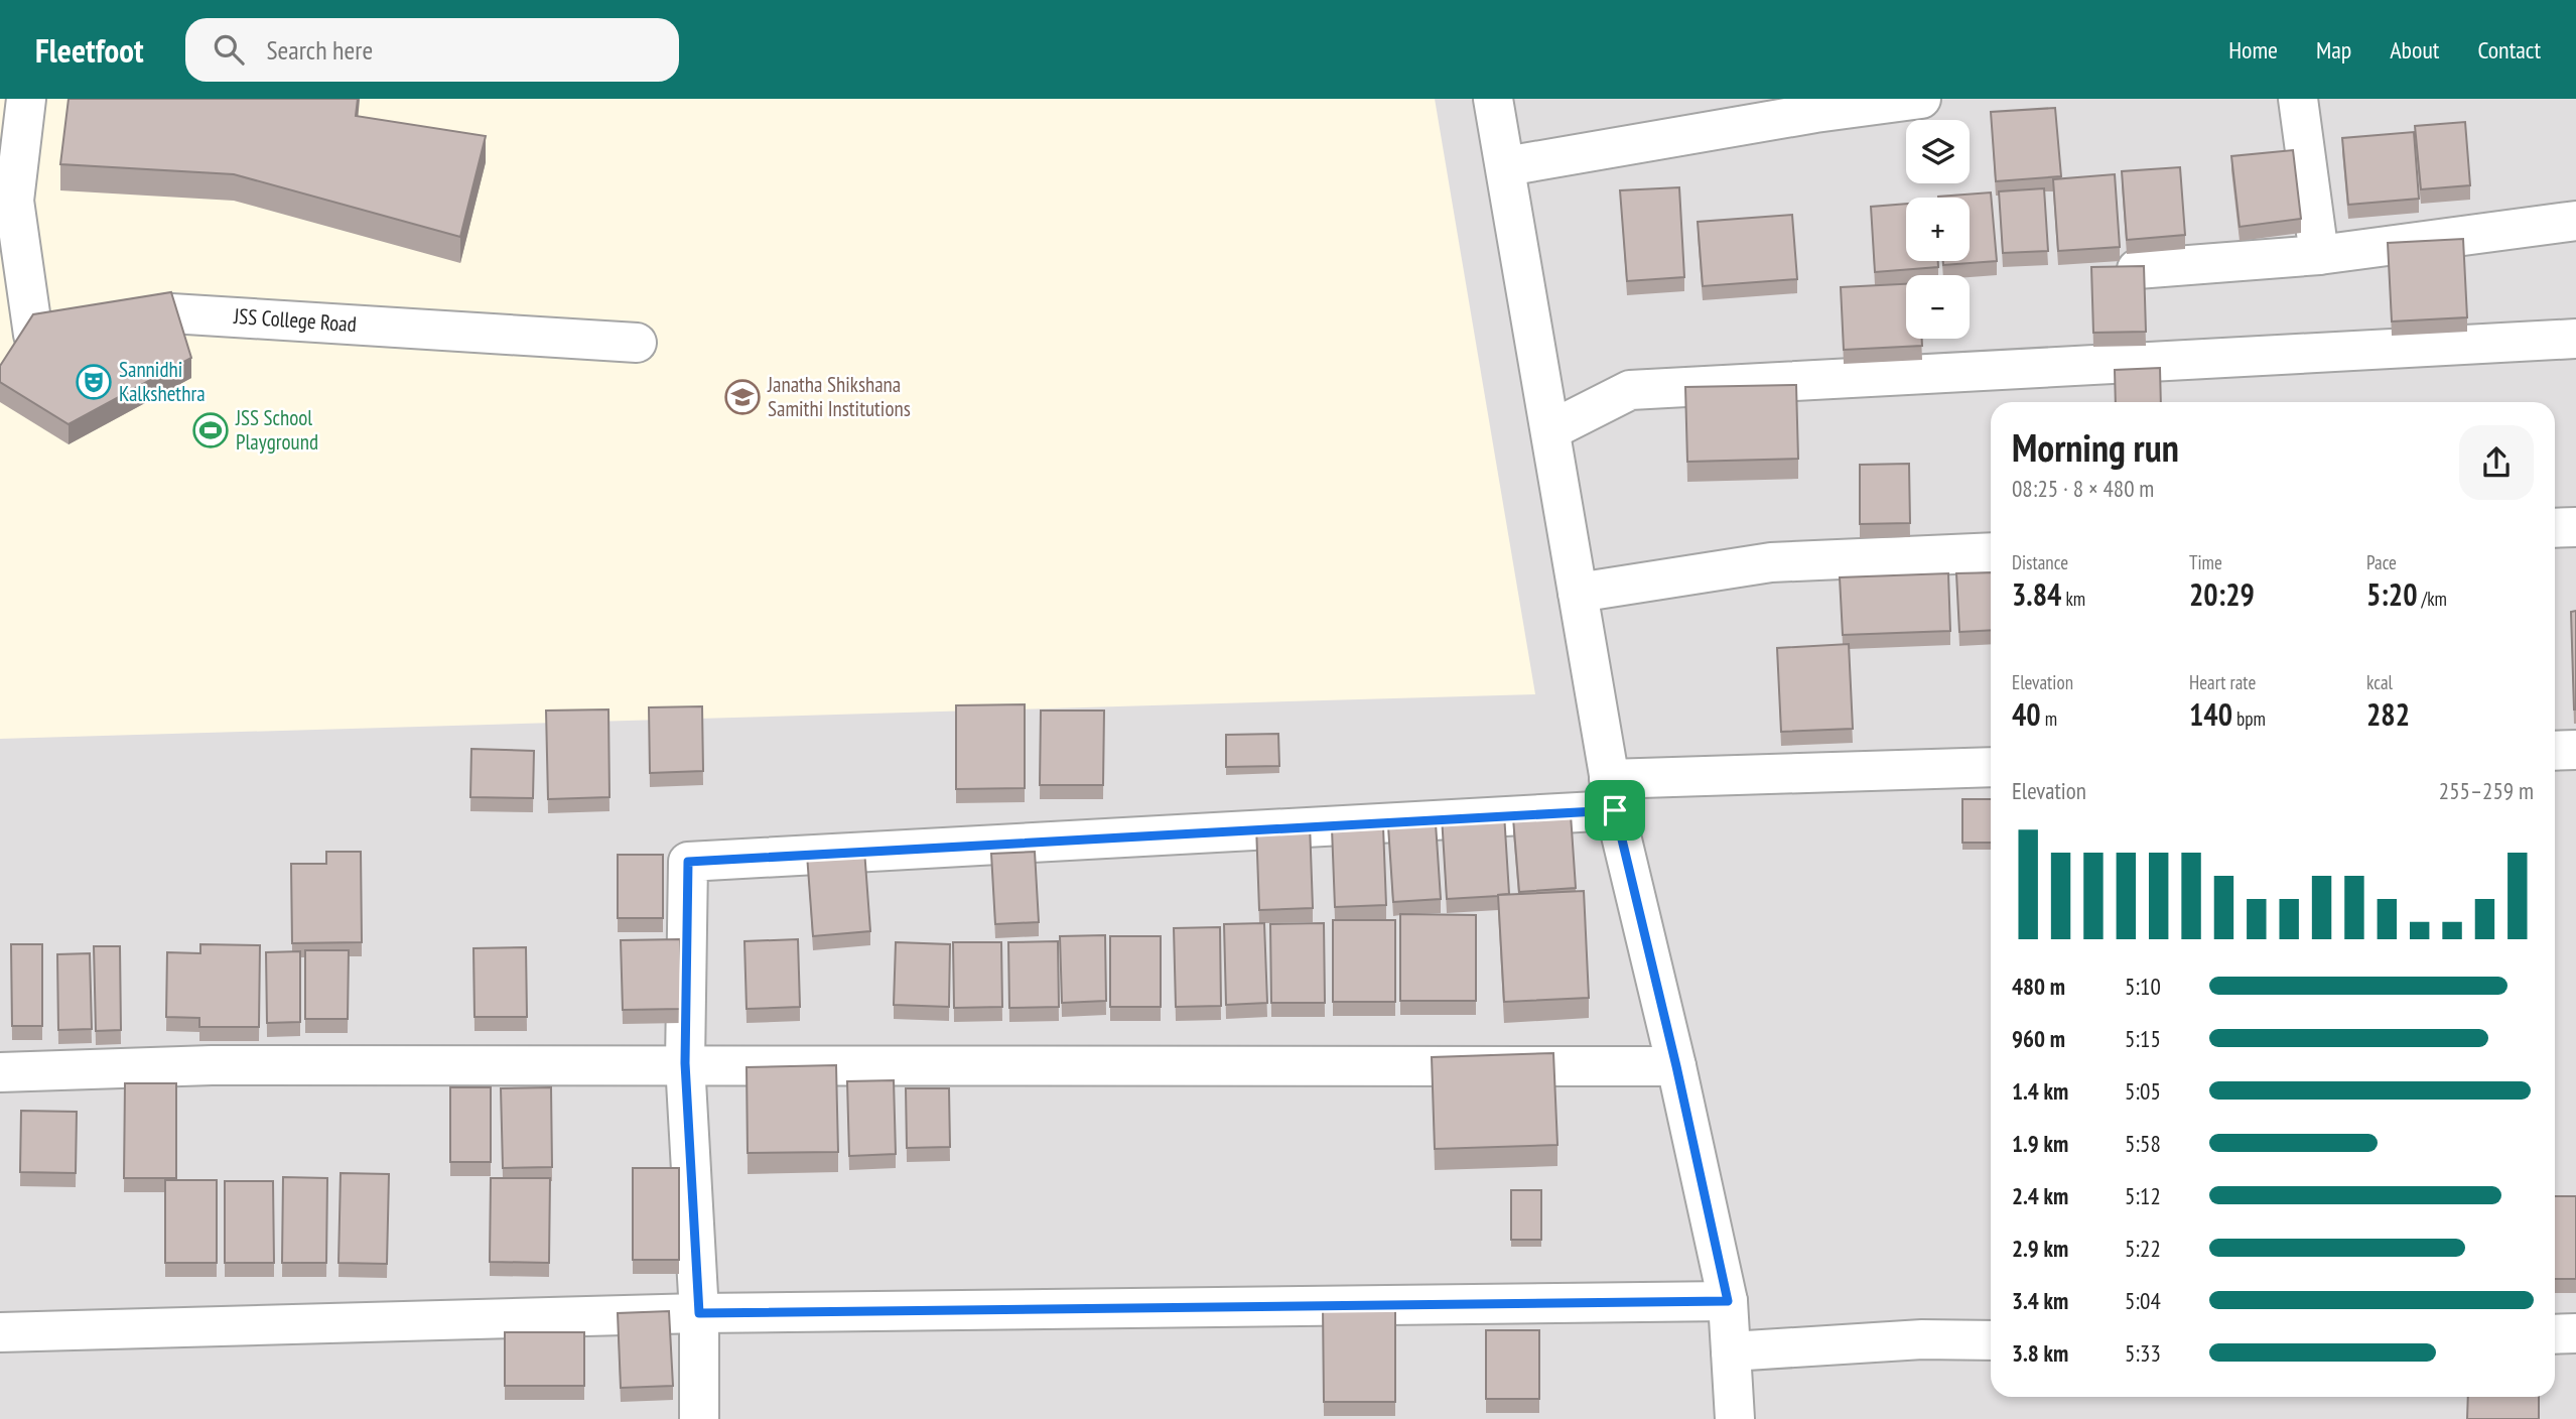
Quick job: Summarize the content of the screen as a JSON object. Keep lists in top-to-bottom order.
{
  "streets": {
    "street": ["JSS College Road"]
  },
  "places": {
    "theatre": ["Sannidhi Kalkshethra"],
    "school or university": ["Janatha Shikshana Samithi Institutions"],
    "sports": ["JSS School Playground"]
  },
  "page": {
    "header": "Fleetfoot",
    "search": "Search here",
    "nav": [
      "Home",
      "Map",
      "About",
      "Contact"
    ],
    "map_buttons": ["+", "−"],
    "heading": ["Morning run", "08:25 · 8 × 480 m"],
    "stats": [
      ["Distance", "3.84 km"],
      ["Time", "20:29"],
      ["Pace", "5:20 /km"],
      ["Elevation", "40 m"],
      ["Heart rate", "140 bpm"],
      ["kcal", "282"]
    ],
    "chart": ["Elevation", "255–259 m"],
    "list": [
      {
        "name": "480 m",
        "note": "5:10"
      },
      {
        "name": "960 m",
        "note": "5:15"
      },
      {
        "name": "1.4 km",
        "note": "5:05"
      },
      {
        "name": "1.9 km",
        "note": "5:58"
      },
      {
        "name": "2.4 km",
        "note": "5:12"
      },
      {
        "name": "2.9 km",
        "note": "5:22"
      },
      {
        "name": "3.4 km",
        "note": "5:04"
      },
      {
        "name": "3.8 km",
        "note": "5:33"
      }
    ]
  }
}
